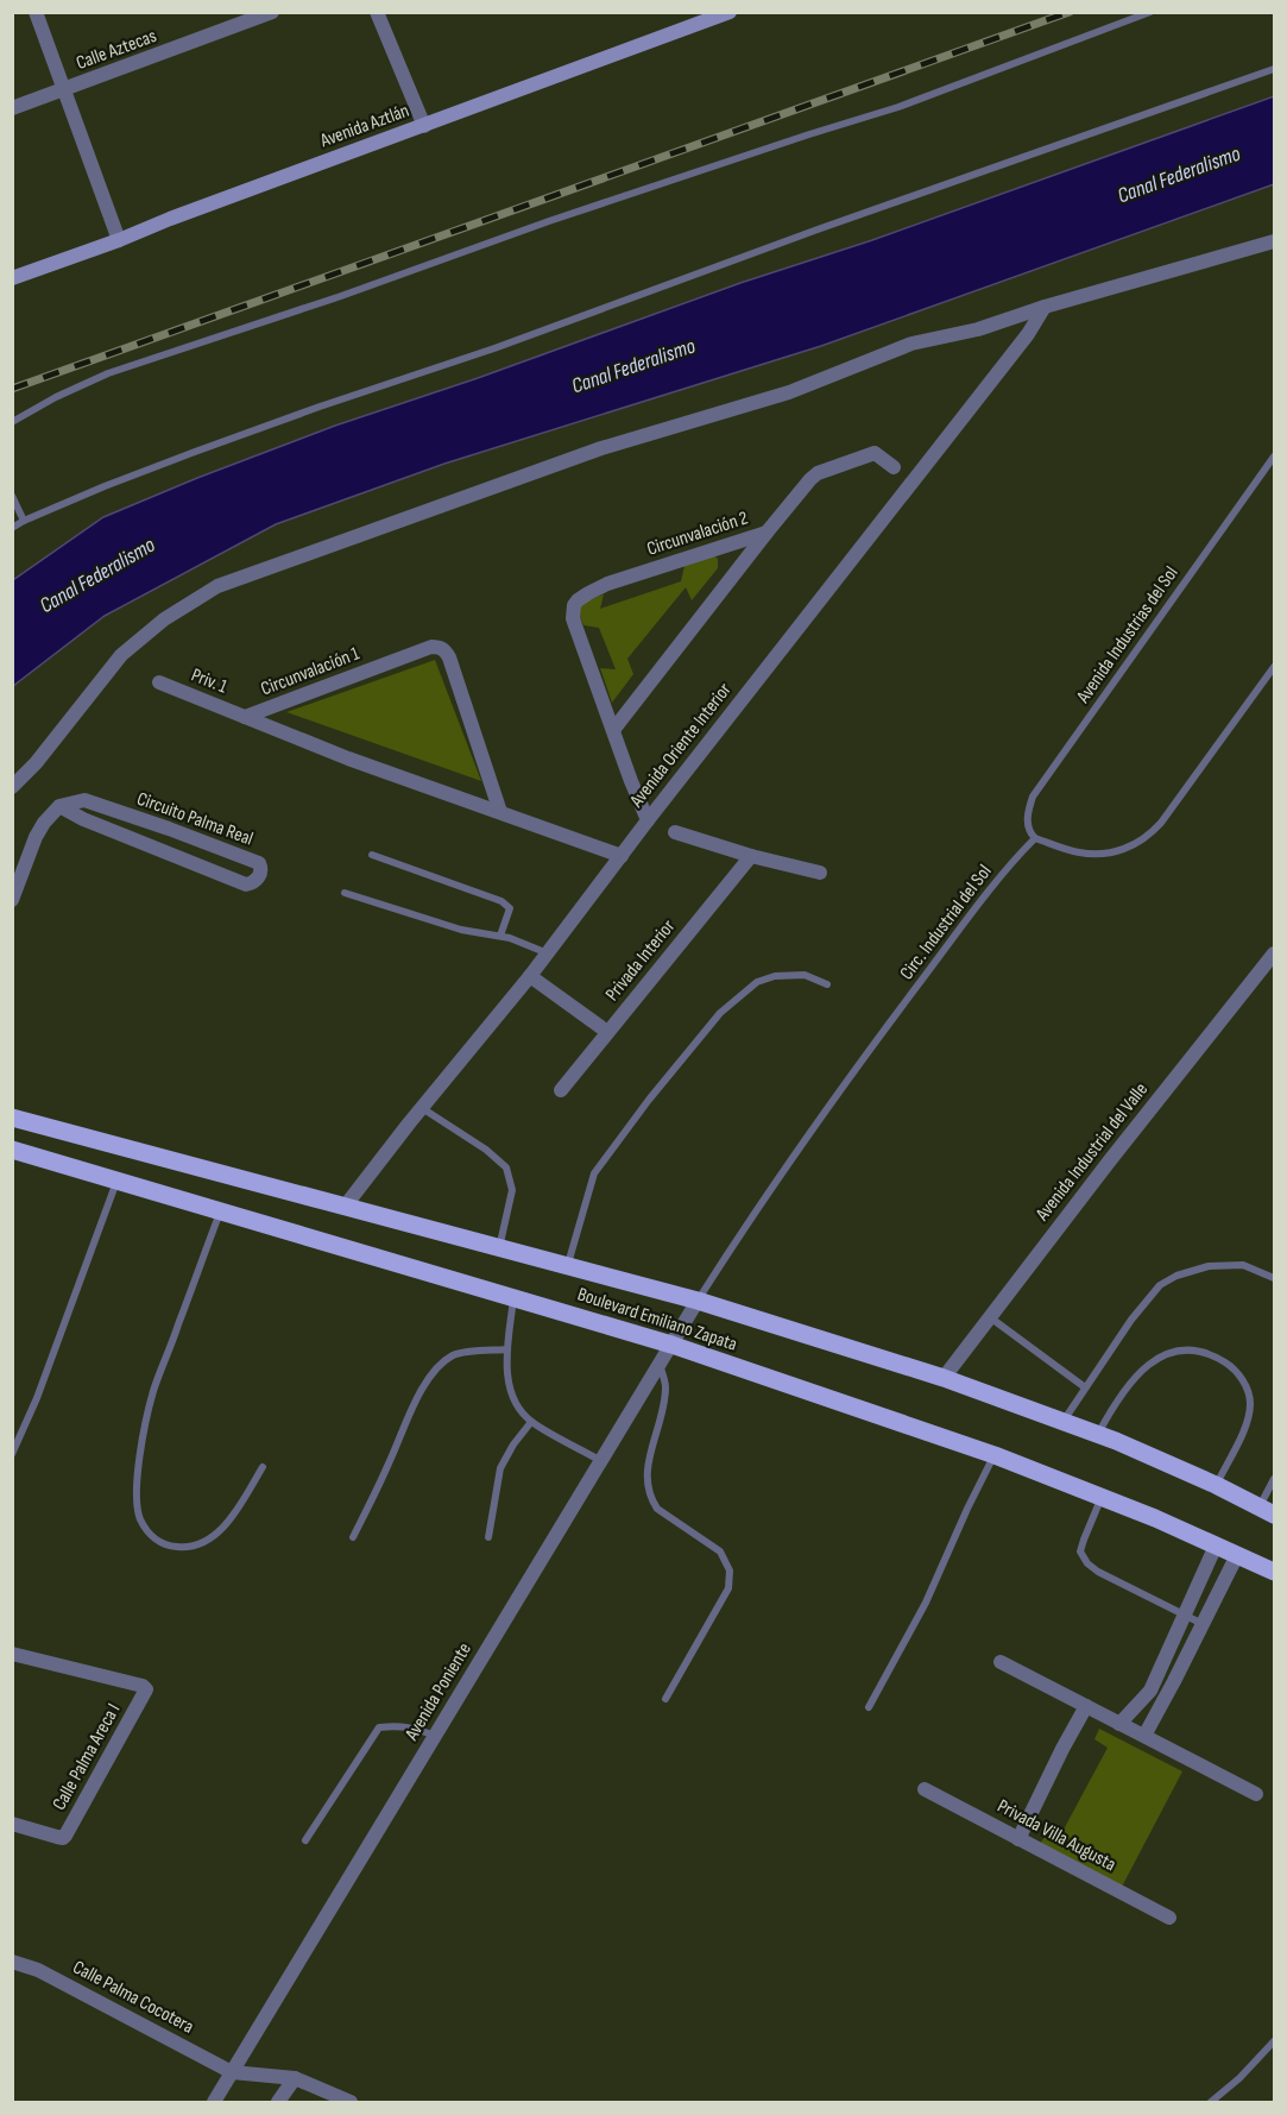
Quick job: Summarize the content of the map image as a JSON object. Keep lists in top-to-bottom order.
{
  "streets": {
    "main road": ["Avenida Aztlán", "Boulevard Emiliano Zapata"],
    "street": [
      "Calle Aztecas",
      "Circunvalación 2",
      "Circunvalación 1",
      "Priv. 1",
      "Avenida Oriente Interior",
      "Circuito Palma Real",
      "Privada Interior",
      "Avenida Industrial del Valle",
      "Avenida Poniente",
      "Calle Palma Areca I",
      "Privada Villa Augusta",
      "Calle Palma Cocotera"
    ],
    "lane": ["Avenida Industrias del Sol", "Circ. Industrial del Sol"]
  },
  "crossings": [
    ["Circunvalación 2", "Avenida Oriente Interior"],
    ["Avenida Industrias del Sol", "Circ. Industrial del Sol"],
    ["Circunvalación 1", "Priv. 1"],
    ["Circunvalación 1", "Avenida Oriente Interior"],
    ["Avenida Oriente Interior", "Boulevard Emiliano Zapata"],
    ["Circ. Industrial del Sol", "Boulevard Emiliano Zapata"],
    ["Circ. Industrial del Sol", "Avenida Poniente"],
    ["Avenida Industrial del Valle", "Boulevard Emiliano Zapata"],
    ["Boulevard Emiliano Zapata", "Avenida Poniente"],
    ["Avenida Poniente", "Calle Palma Cocotera"]
  ],
  "water": ["Canal Federalismo"]
}
